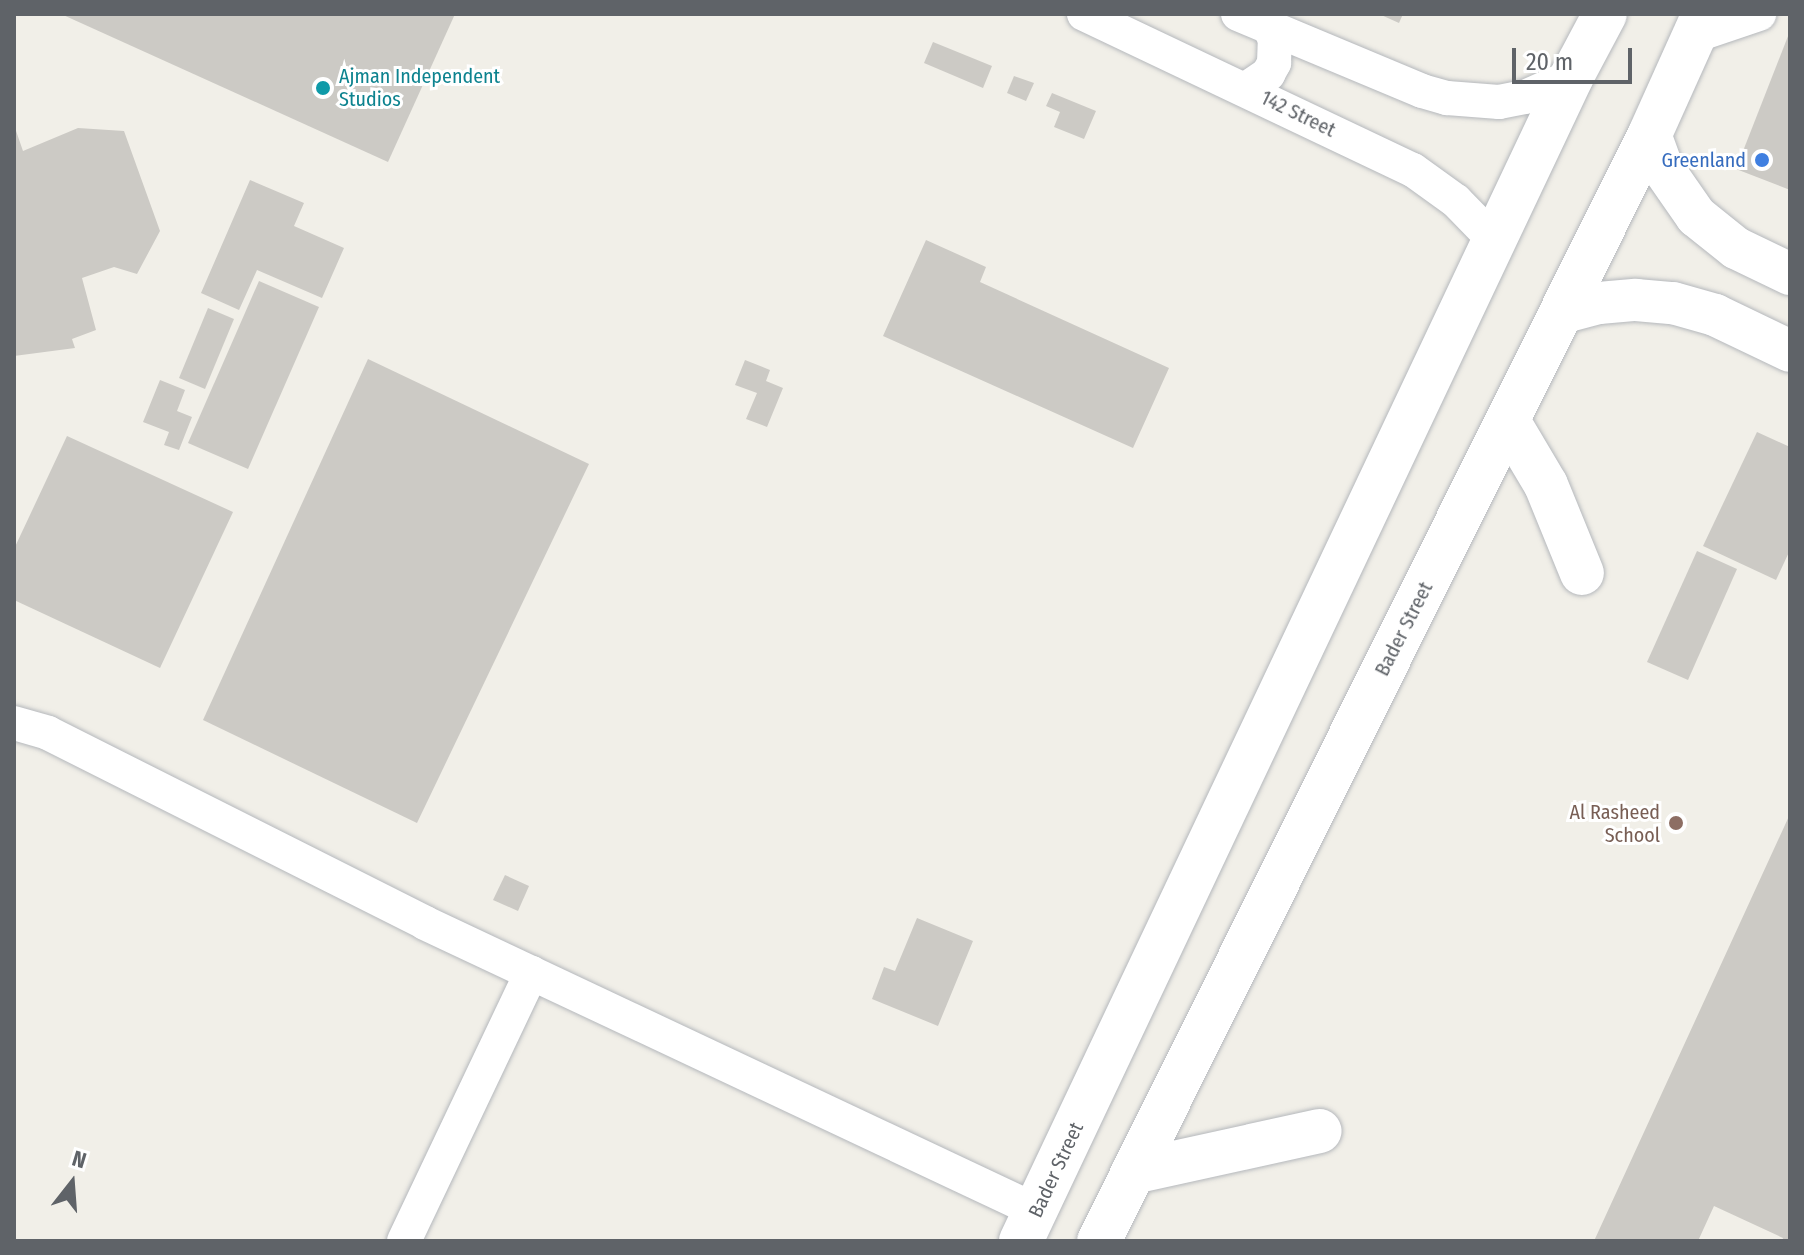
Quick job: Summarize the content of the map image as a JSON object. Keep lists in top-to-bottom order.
{
  "streets": {
    "main road": ["Bader Street"],
    "street": ["142 Street"]
  },
  "crossings": [
    ["142 Street", "Bader Street"]
  ],
  "places": ["Ajman Independent Studios", "Greenland", "Al Rasheed School"],
  "scale_bar": "20 m",
  "north": "top"
}
